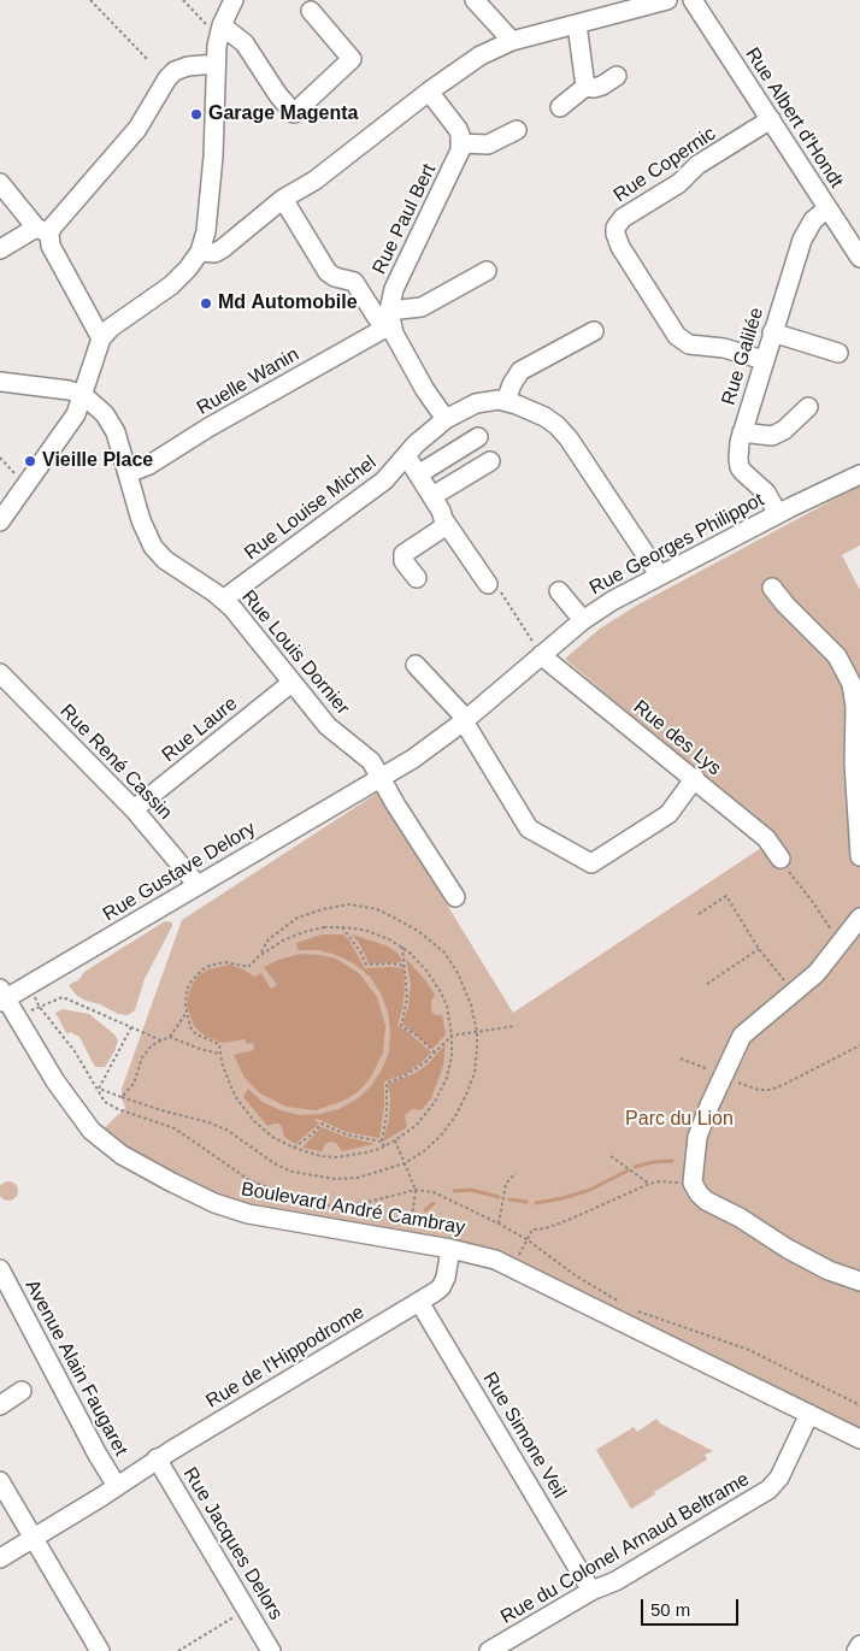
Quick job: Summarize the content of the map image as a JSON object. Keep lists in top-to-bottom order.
{
  "streets": {
    "street": [
      "Rue Albert d'Hondt",
      "Rue Copernic",
      "Rue Paul Bert",
      "Rue Galilée",
      "Ruelle Wanin",
      "Rue Louise Michel",
      "Rue Georges Philippot",
      "Rue Louis Dornier",
      "Rue Laure",
      "Rue des Lys",
      "Rue René Cassin",
      "Rue Gustave Delory",
      "Boulevard André Cambray",
      "Rue de l'Hippodrome",
      "Avenue Alain Faugaret",
      "Rue Simone Veil",
      "Rue Jacques Delors",
      "Rue du Colonel Arnaud Beltrame"
    ]
  },
  "crossings": [
    ["Rue Albert d'Hondt", "Rue Copernic"],
    ["Rue Albert d'Hondt", "Rue Galilée"],
    ["Rue Copernic", "Rue Galilée"],
    ["Rue Paul Bert", "Ruelle Wanin"],
    ["Rue Galilée", "Rue Georges Philippot"],
    ["Ruelle Wanin", "Rue Louis Dornier"],
    ["Rue Louise Michel", "Rue Louis Dornier"],
    ["Rue Georges Philippot", "Rue Louis Dornier"],
    ["Rue Georges Philippot", "Rue des Lys"],
    ["Rue Georges Philippot", "Rue Gustave Delory"],
    ["Rue Louis Dornier", "Rue Laure"],
    ["Rue Louis Dornier", "Rue Gustave Delory"],
    ["Rue Laure", "Rue René Cassin"],
    ["Rue René Cassin", "Rue Gustave Delory"],
    ["Rue Gustave Delory", "Boulevard André Cambray"],
    ["Boulevard André Cambray", "Rue de l'Hippodrome"],
    ["Boulevard André Cambray", "Rue du Colonel Arnaud Beltrame"],
    ["Rue de l'Hippodrome", "Avenue Alain Faugaret"],
    ["Rue de l'Hippodrome", "Rue Simone Veil"],
    ["Rue de l'Hippodrome", "Rue Jacques Delors"],
    ["Rue Simone Veil", "Rue du Colonel Arnaud Beltrame"]
  ],
  "parks": ["Parc du Lion"],
  "places": ["Garage Magenta", "Md Automobile", "Vieille Place"],
  "scale_bar": "50 m"
}
